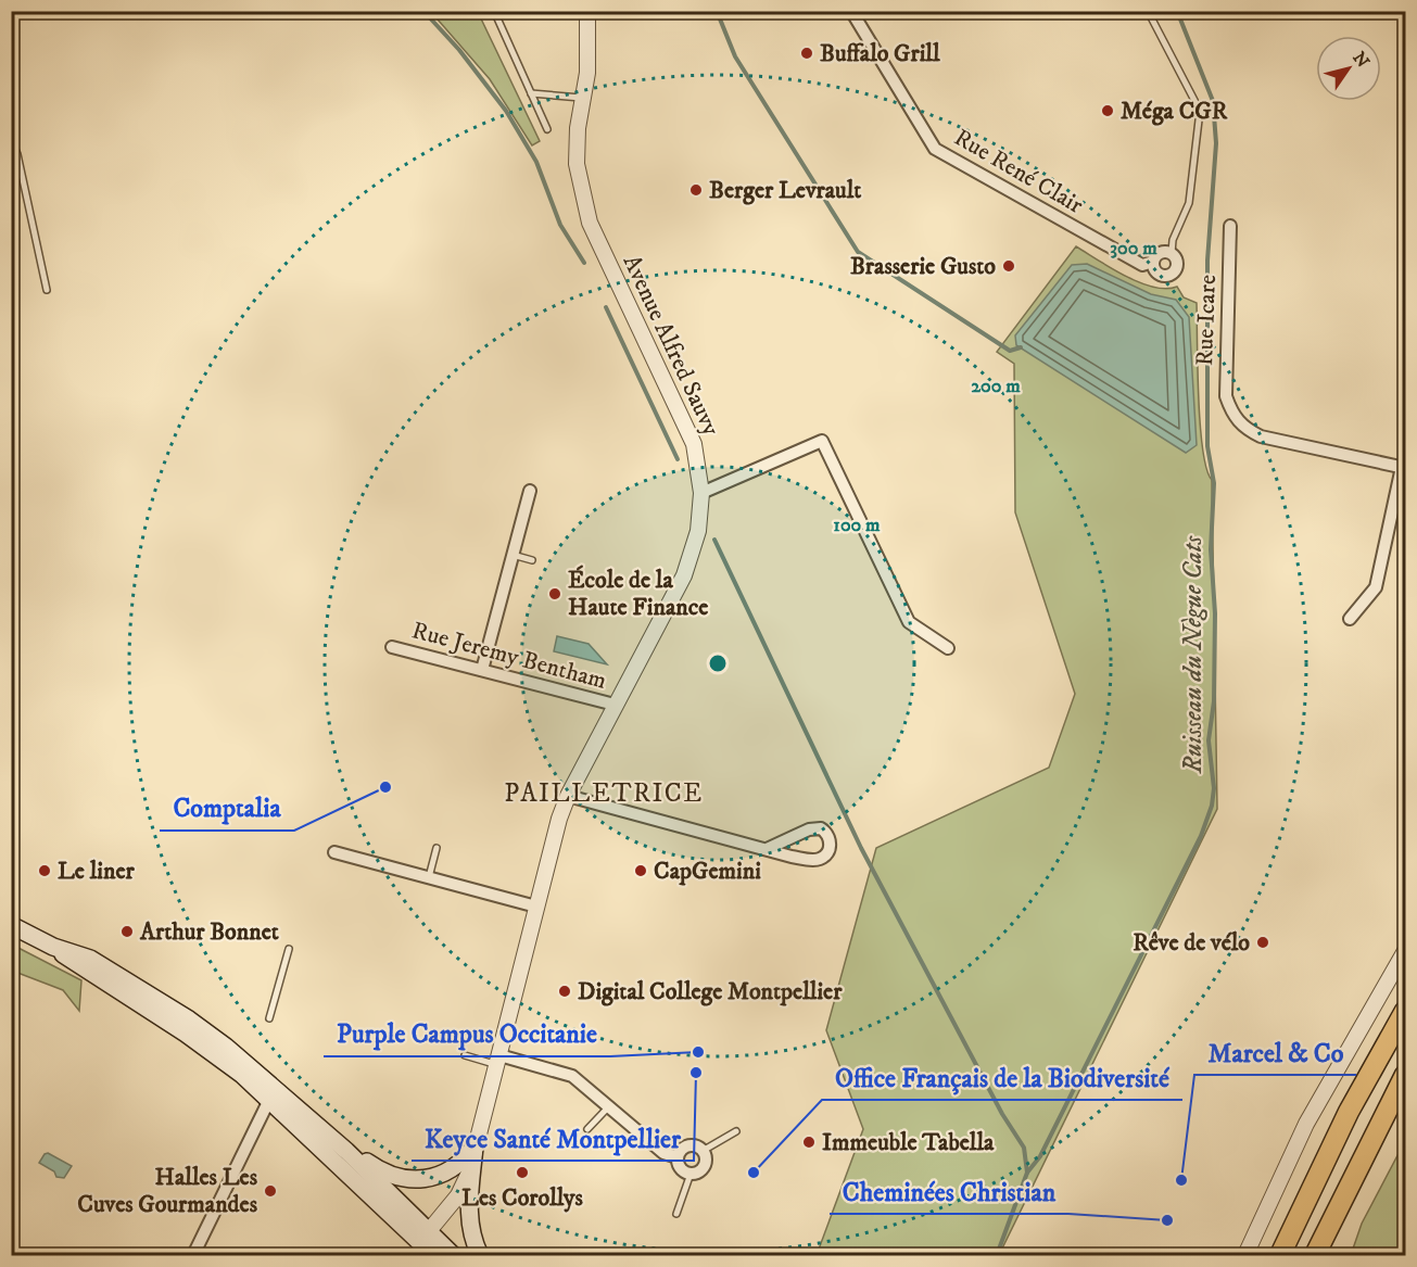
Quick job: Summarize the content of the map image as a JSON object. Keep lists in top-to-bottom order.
{
  "streets": {
    "street": [
      "Rue René Clair",
      "Rue Icare",
      "Avenue Alfred Sauvy",
      "Rue Jeremy Bentham"
    ]
  },
  "crossings": [
    ["Avenue Alfred Sauvy", "Rue Jeremy Bentham"]
  ],
  "districts": ["PAILLETRICE"],
  "water": ["Ruisseau du Nègue Cats"],
  "places": [
    "Buffalo Grill",
    "Méga CGR",
    "Berger Levrault",
    "Brasserie Gusto",
    "École de la Haute Finance",
    "Comptalia",
    "Le liner",
    "CapGemini",
    "Arthur Bonnet",
    "Rêve de vélo",
    "Digital College Montpellier",
    "Purple Campus Occitanie",
    "Keyce Santé Montpellier",
    "Immeuble Tabella",
    "Les Corollys",
    "Office Français de la Biodiversité",
    "Marcel & Co",
    "Halles Les Cuves Gourmandes",
    "Cheminées Christian"
  ],
  "north": "top right",
  "rings": ["300 m", "200 m", "100 m"]
}
